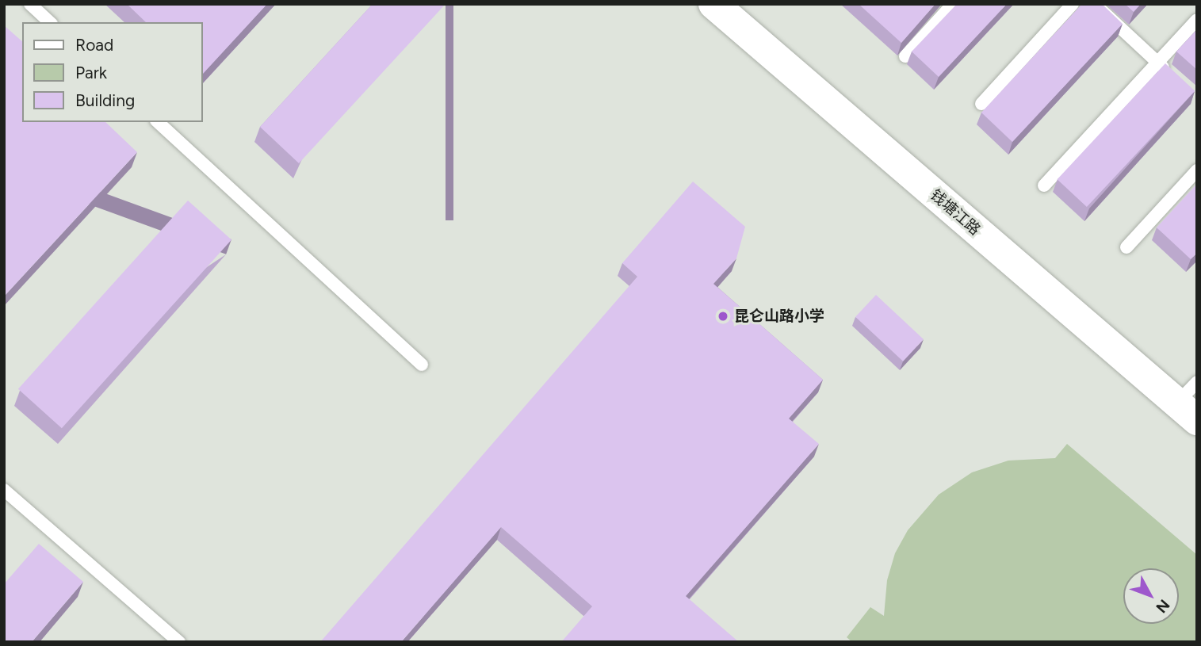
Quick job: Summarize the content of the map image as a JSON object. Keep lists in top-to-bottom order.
{
  "streets": {
    "street": ["钱塘江路"]
  },
  "places": ["昆仑山路小学"],
  "legend": ["Road", "Park", "Building"],
  "north": "bottom right"
}
